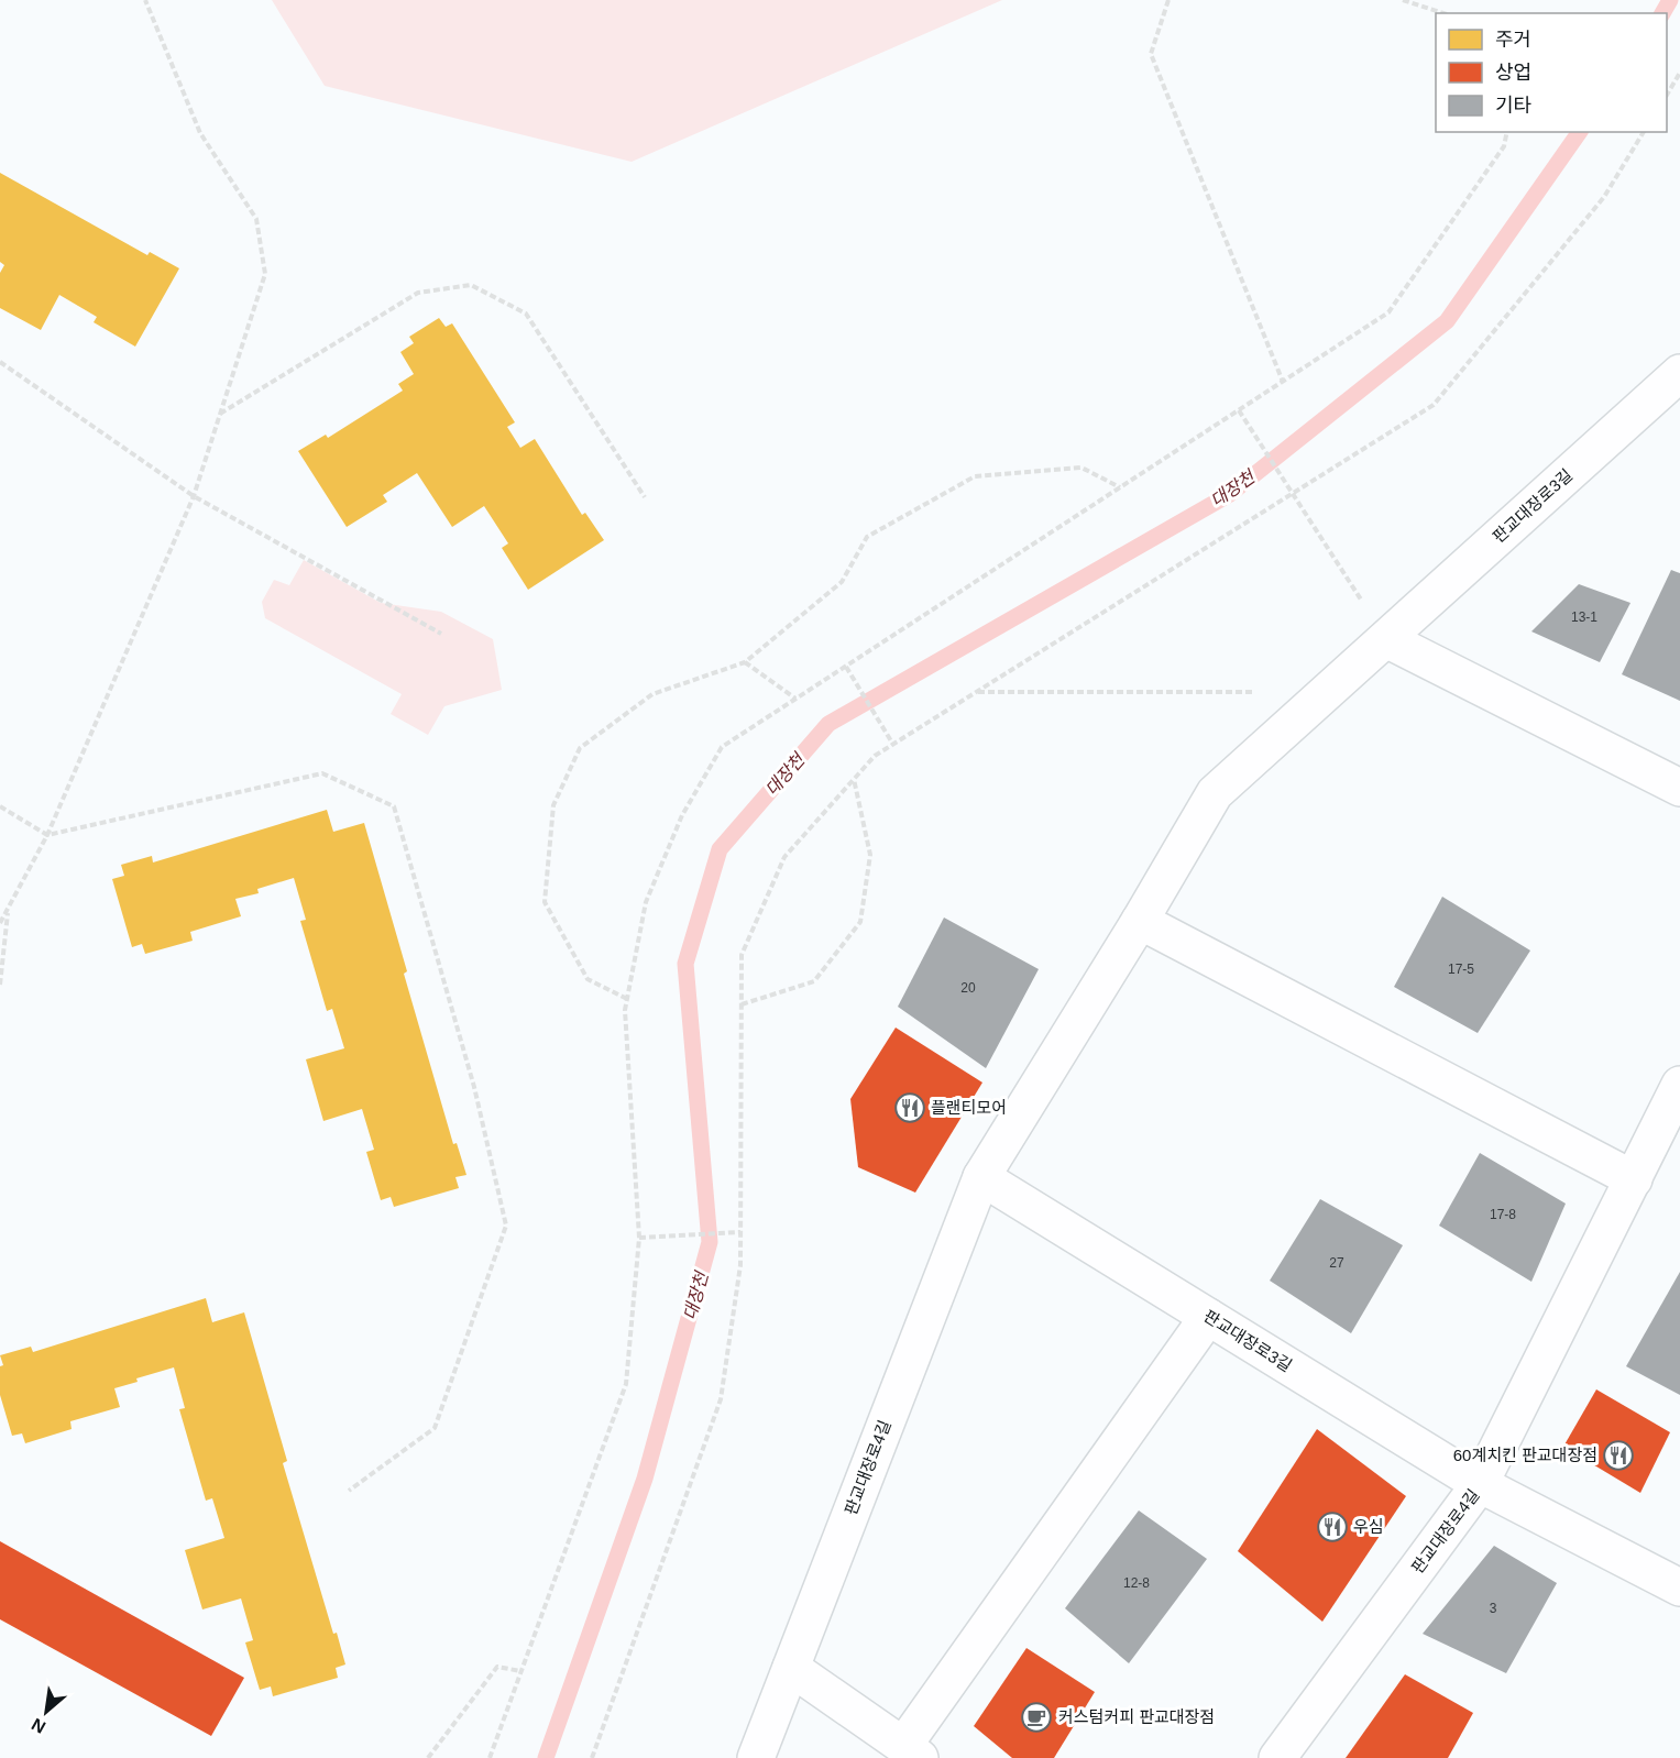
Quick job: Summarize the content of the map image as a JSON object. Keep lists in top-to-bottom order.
{
  "streets": {
    "street": ["판교대장로3길", "판교대장로4길"]
  },
  "crossings": [
    ["판교대장로3길", "판교대장로4길"]
  ],
  "water": ["대장천"],
  "places": {
    "restaurant": ["플랜티모어", "60계치킨 판교대장점", "우심"],
    "cafe": ["커스텀커피 판교대장점"]
  },
  "house_numbers": [
    "13-1",
    "17-5",
    "20",
    "17-8",
    "27",
    "12-8",
    "3"
  ],
  "legend": ["주거", "상업", "기타"],
  "north": "bottom left"
}
